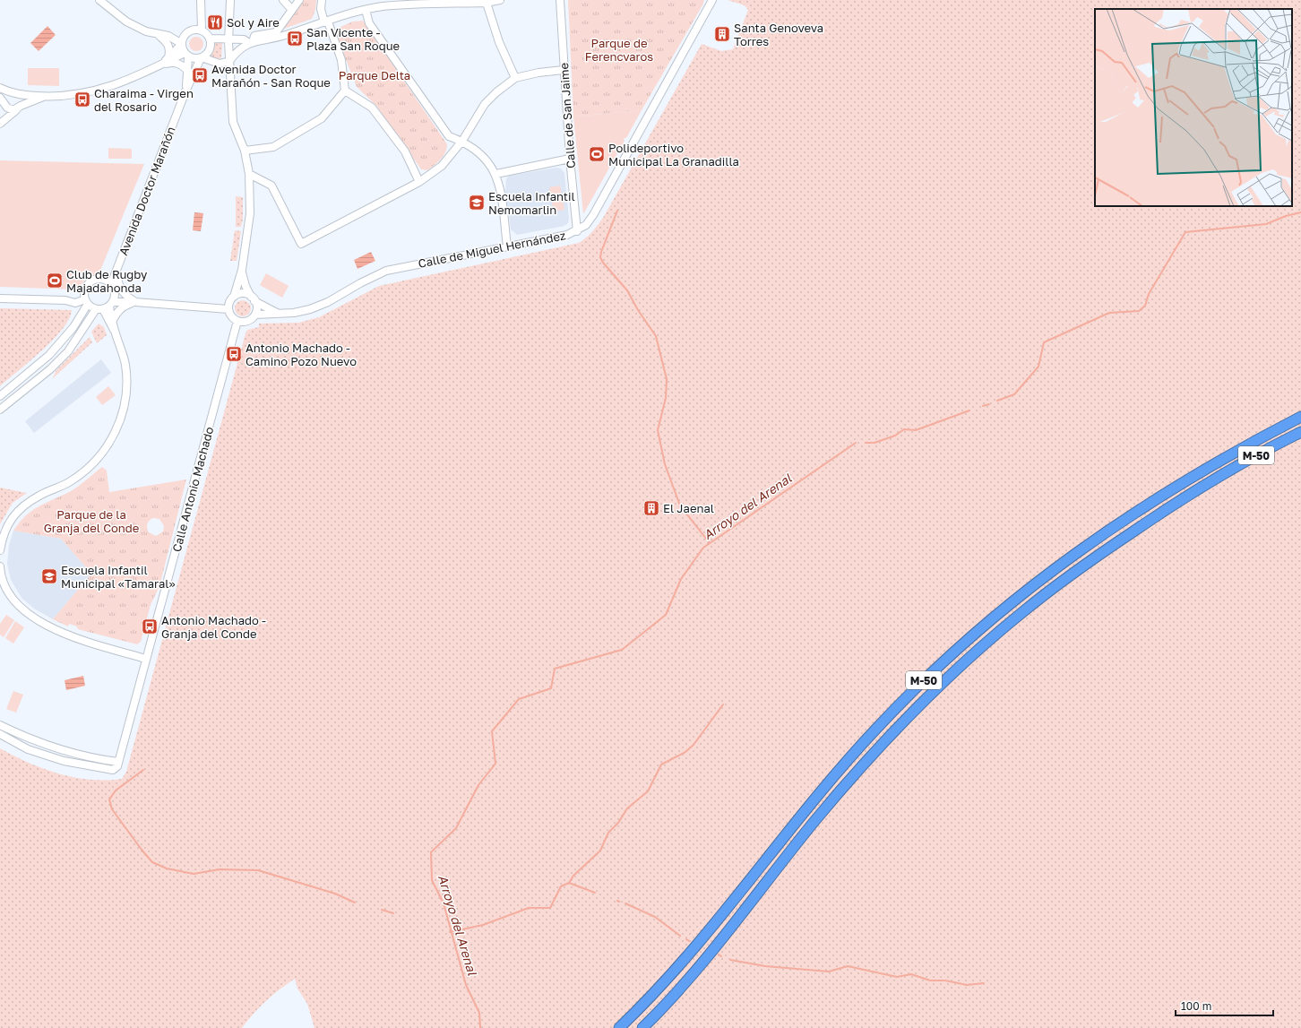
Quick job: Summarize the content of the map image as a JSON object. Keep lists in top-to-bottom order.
{
  "streets": {
    "highway": ["M-50"],
    "street": [
      "Calle de San Jaime",
      "Avenida Doctor Marañón",
      "Calle de Miguel Hernández",
      "Calle Antonio Machado"
    ]
  },
  "crossings": [
    ["Calle de San Jaime", "Calle de Miguel Hernández"],
    ["Calle de Miguel Hernández", "Calle Antonio Machado"]
  ],
  "water": ["Arroyo del Arenal"],
  "parks": ["Parque de Ferencvaros", "Parque Delta", "Parque de la Granja del Conde"],
  "places": {
    "restaurant": ["Sol y Aire"],
    "building": ["Santa Genoveva Torres", "El Jaenal"],
    "bus stop": [
      "San Vicente - Plaza San Roque",
      "Avenida Doctor Marañón - San Roque",
      "Charaima - Virgen del Rosario",
      "Antonio Machado - Camino Pozo Nuevo",
      "Antonio Machado - Granja del Conde"
    ],
    "sports": ["Polideportivo Municipal La Granadilla", "Club de Rugby Majadahonda"],
    "school or university": ["Escuela Infantil Nemomarlin", "Escuela Infantil Municipal «Tamaral»"]
  },
  "scale_bar": "100 m"
}
